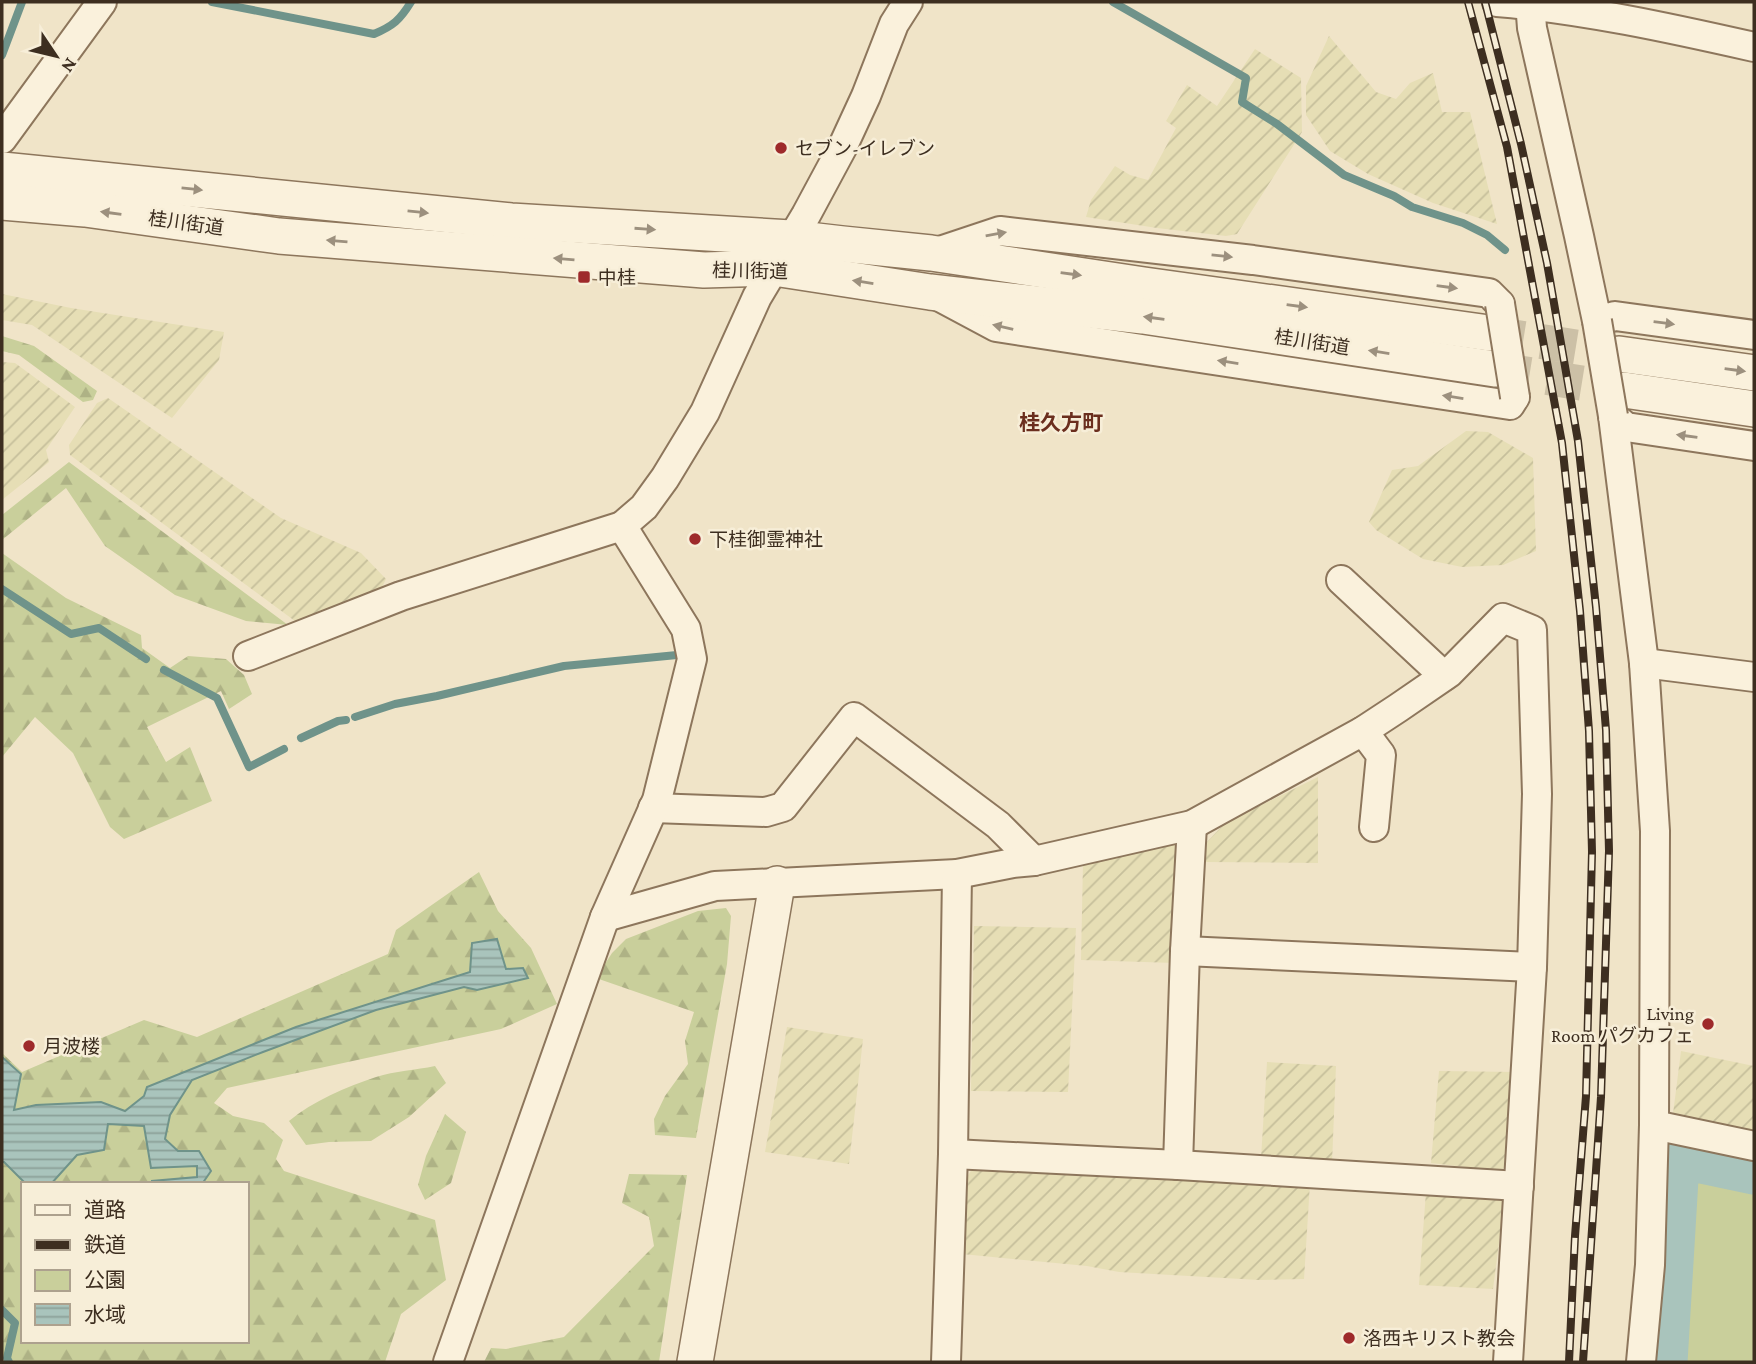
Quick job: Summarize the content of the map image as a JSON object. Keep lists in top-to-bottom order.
{
  "streets": {
    "street": ["桂川街道"]
  },
  "districts": ["桂久方町"],
  "places": {
    "other": [
      "セブン-イレブン",
      "下桂御霊神社",
      "Living Room パグカフェ",
      "月波楼",
      "洛西キリスト教会"
    ],
    "transit": ["中桂"]
  },
  "legend": [
    "道路",
    "鉄道",
    "公園",
    "水域"
  ],
  "north": "bottom right"
}
